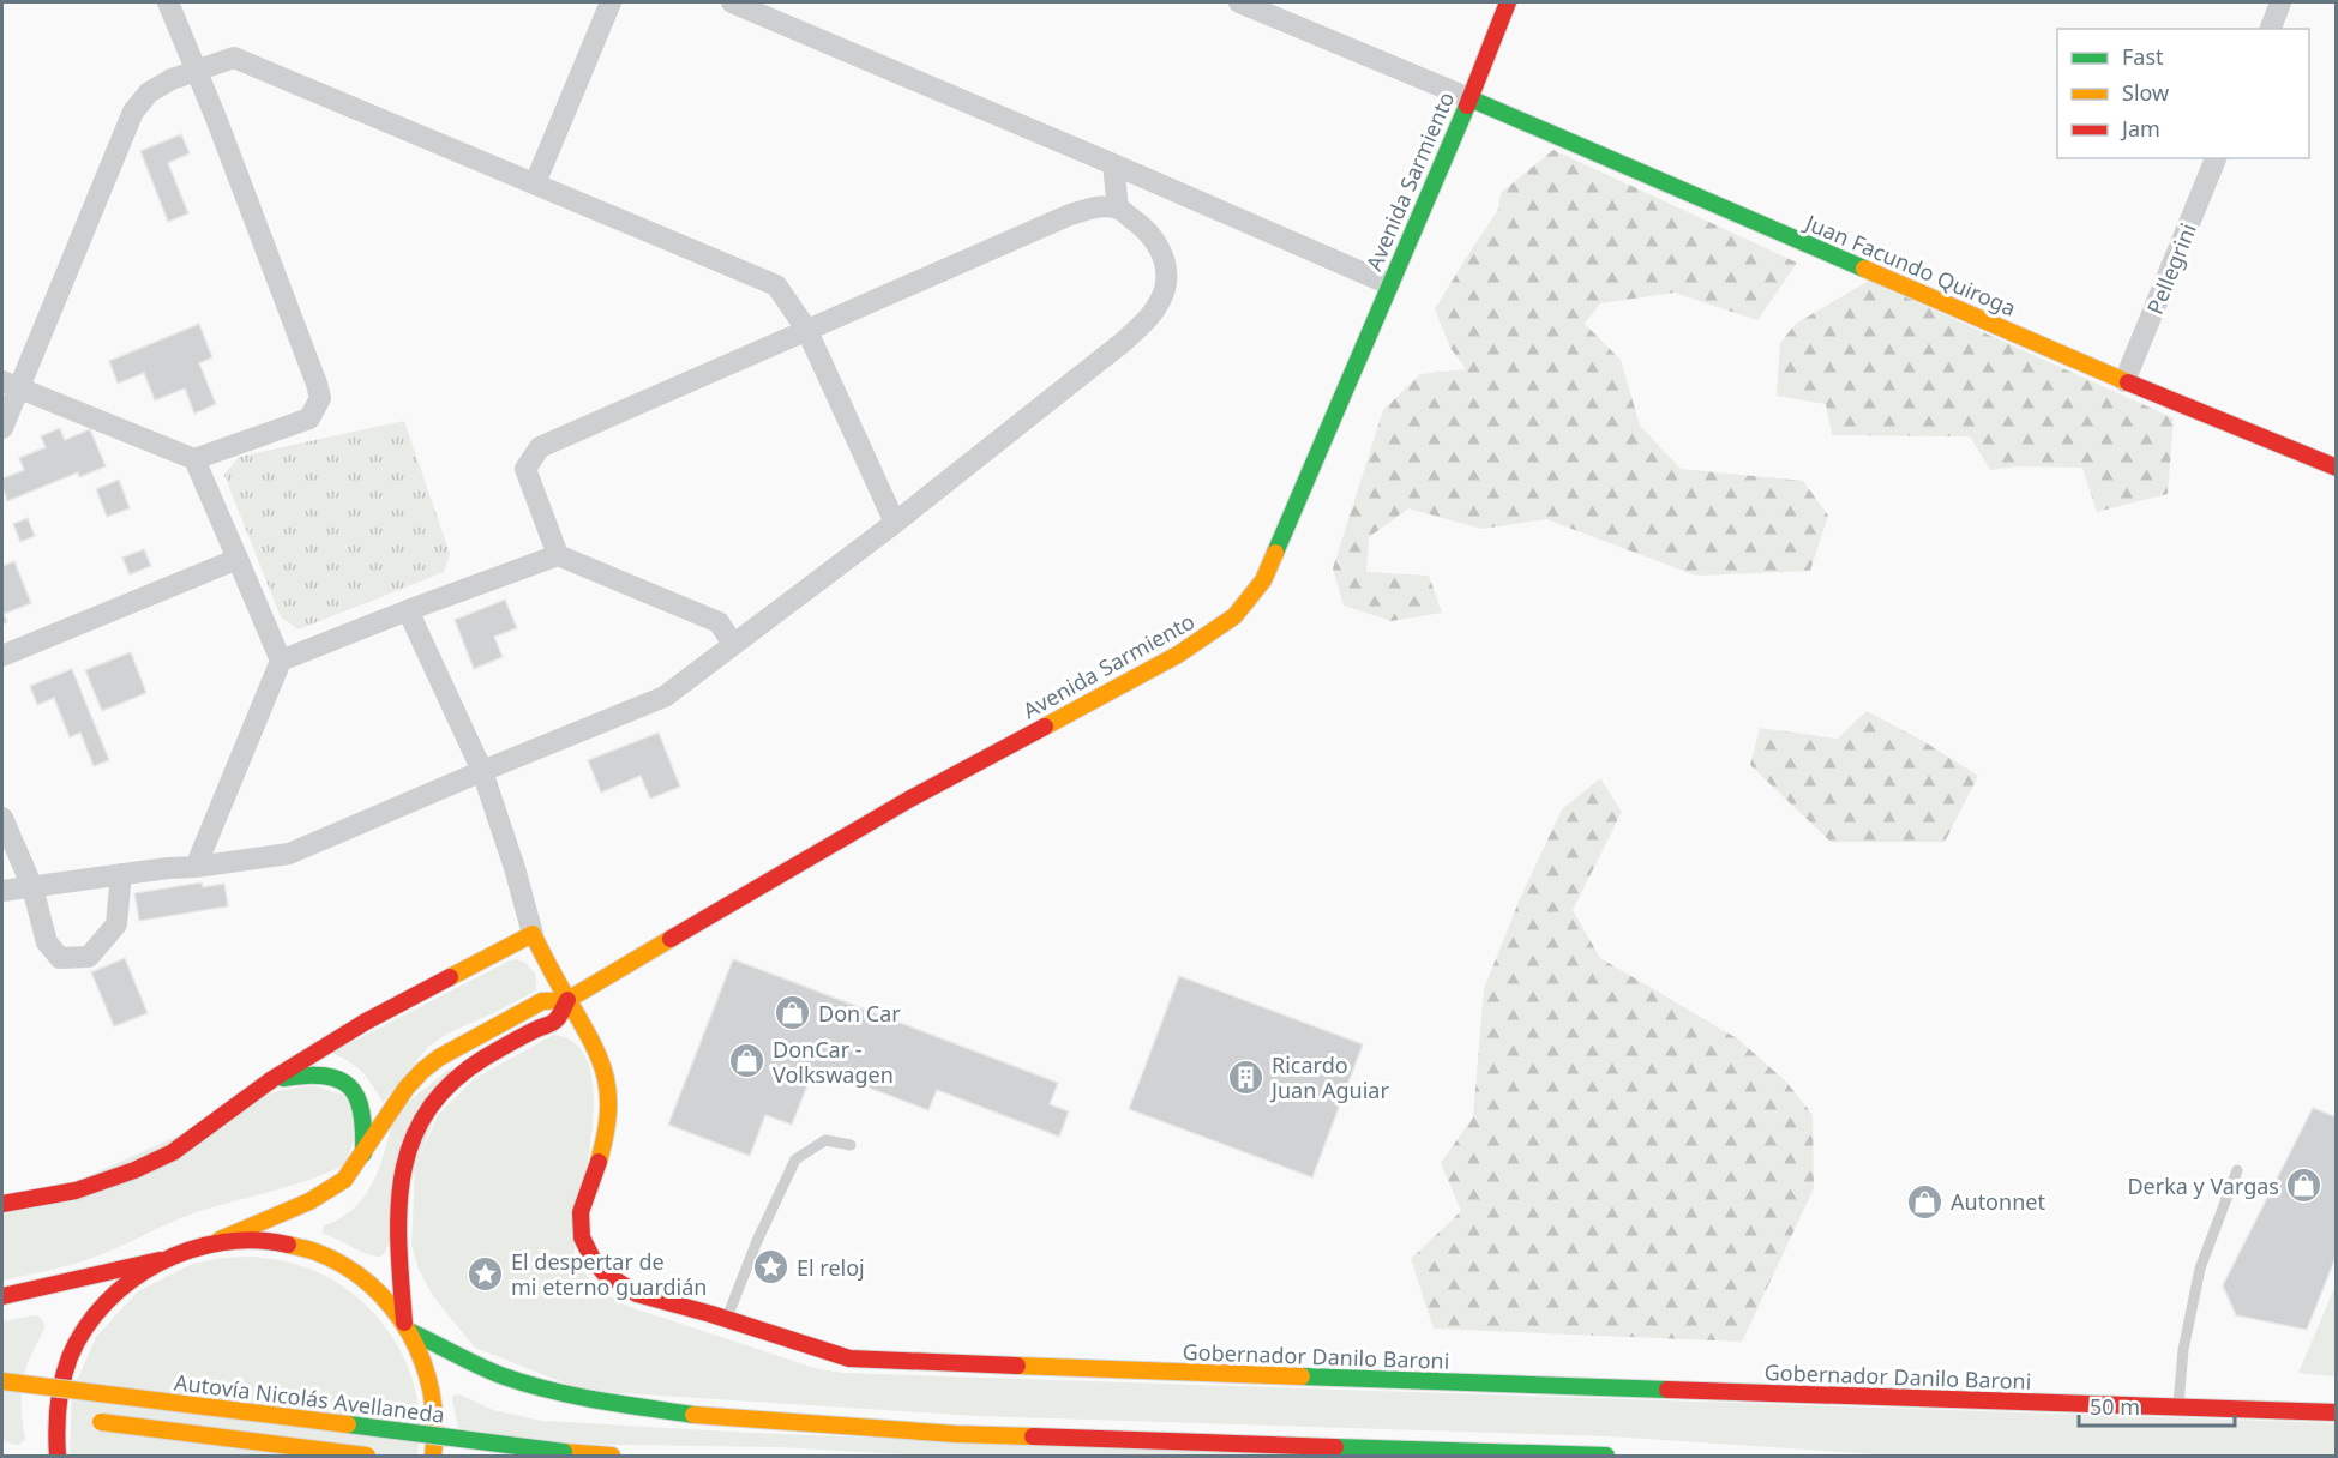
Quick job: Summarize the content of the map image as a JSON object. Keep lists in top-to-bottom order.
{
  "streets": {
    "main road": [
      "Avenida Sarmiento",
      "Juan Facundo Quiroga",
      "Gobernador Danilo Baroni",
      "Autovía Nicolás Avellaneda"
    ],
    "street": ["Pellegrini"]
  },
  "crossings": [
    ["Avenida Sarmiento", "Juan Facundo Quiroga"],
    ["Avenida Sarmiento", "Gobernador Danilo Baroni"],
    ["Juan Facundo Quiroga", "Pellegrini"]
  ],
  "places": {
    "shop": [
      "Don Car",
      "DonCar - Volkswagen",
      "Derka y Vargas",
      "Autonnet"
    ],
    "building": ["Ricardo Juan Aguiar"],
    "place": ["El reloj", "El despertar de mi eterno guardián"]
  },
  "legend": ["Fast", "Slow", "Jam"],
  "scale_bar": "50 m"
}
